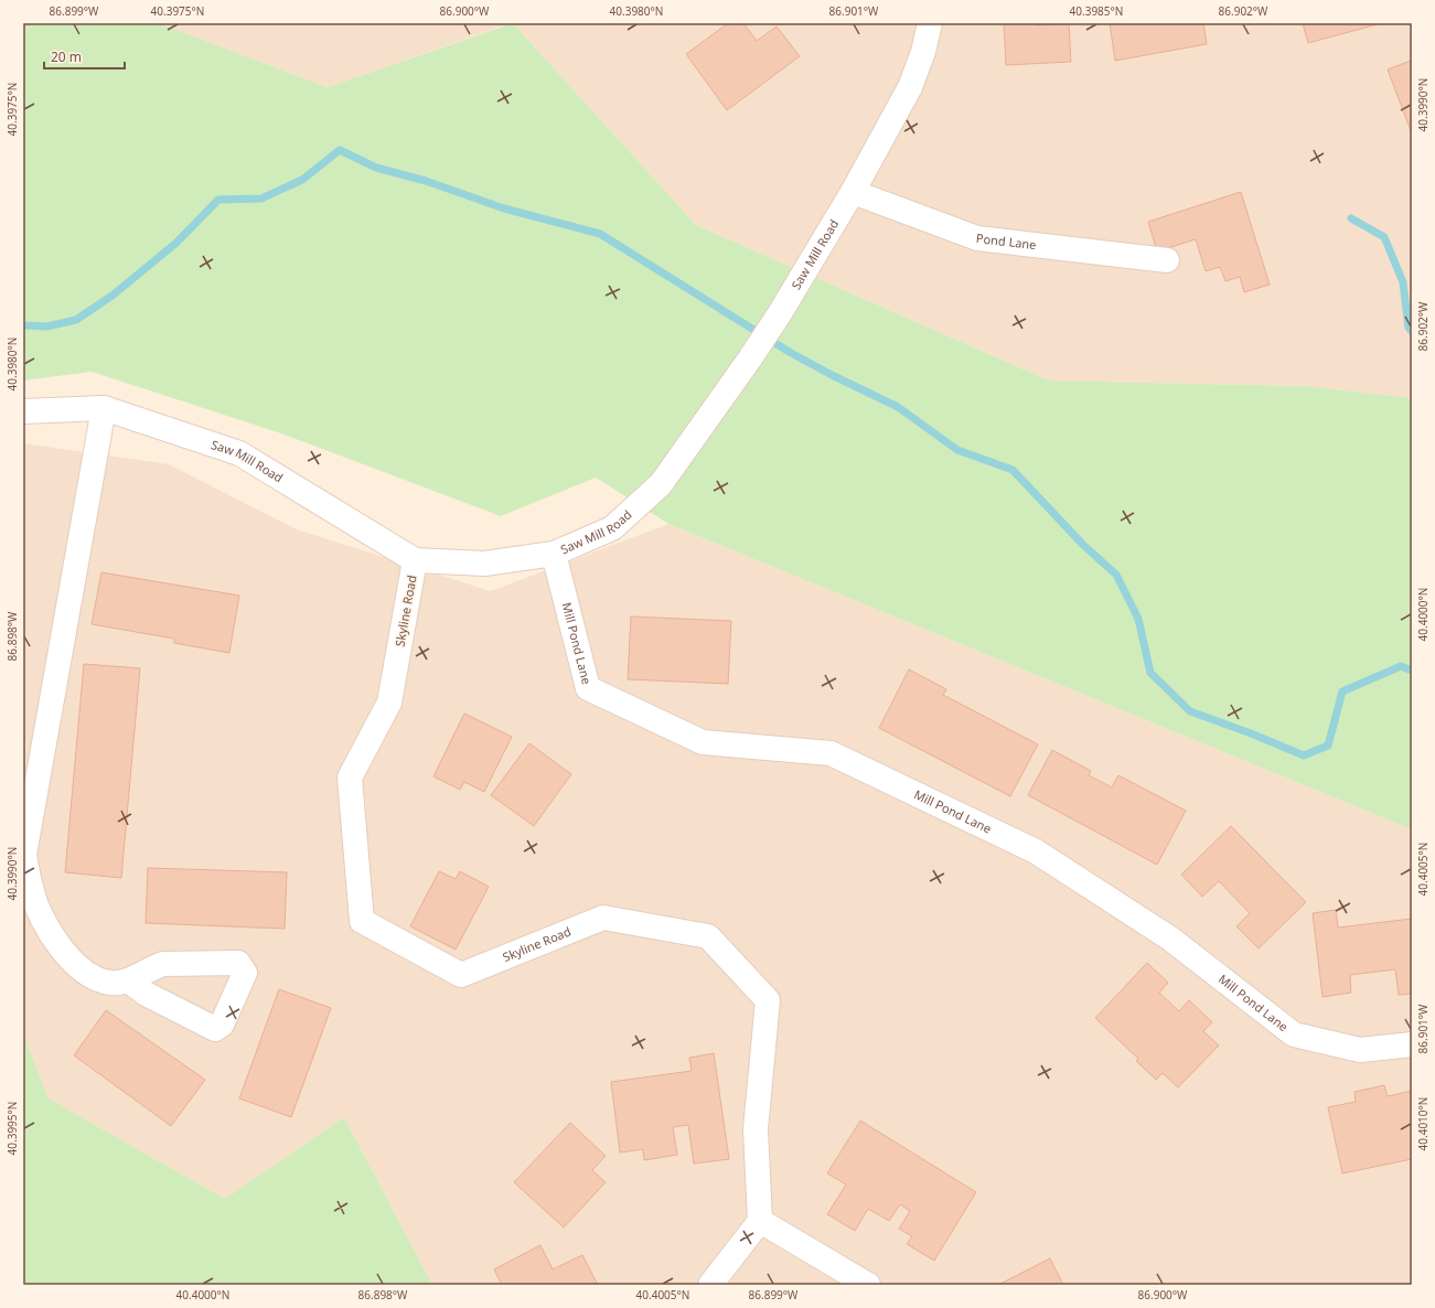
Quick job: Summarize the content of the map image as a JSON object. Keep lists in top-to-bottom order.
{
  "streets": {
    "street": [
      "Pond Lane",
      "Saw Mill Road",
      "Skyline Road",
      "Mill Pond Lane"
    ]
  },
  "crossings": [
    ["Pond Lane", "Saw Mill Road"],
    ["Saw Mill Road", "Skyline Road"],
    ["Saw Mill Road", "Mill Pond Lane"]
  ],
  "scale_bar": "20 m",
  "coordinates": [
    "86.899°W",
    "40.3975°N",
    "86.900°W",
    "40.3980°N",
    "86.901°W",
    "40.3985°N",
    "86.902°W",
    "40.3990°N",
    "40.4000°N",
    "86.898°W",
    "40.4005°N",
    "40.4010°N",
    "40.3995°N"
  ]
}
